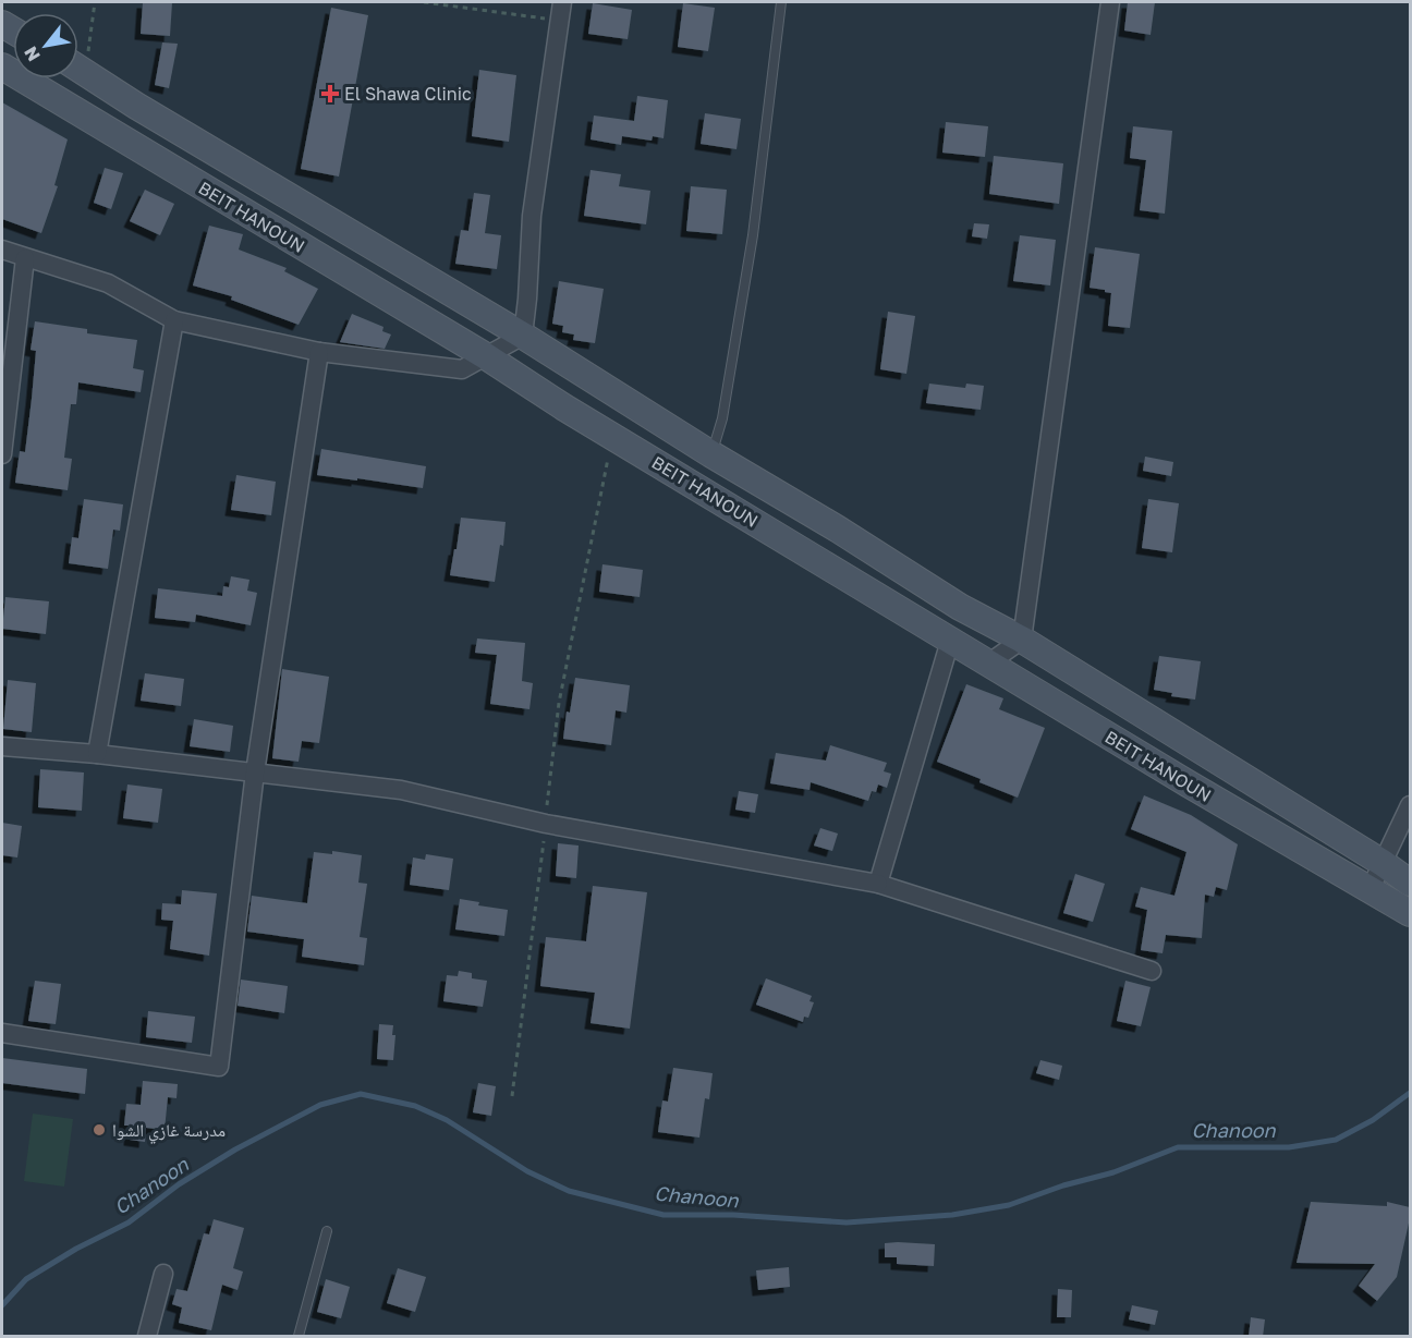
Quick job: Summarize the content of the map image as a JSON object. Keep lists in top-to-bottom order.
{
  "streets": {
    "main road": ["BEIT HANOUN"]
  },
  "water": ["Chanoon"],
  "places": {
    "health": ["El Shawa Clinic"],
    "other": ["مدرسة غازي الشوا"]
  },
  "north": "bottom left"
}
